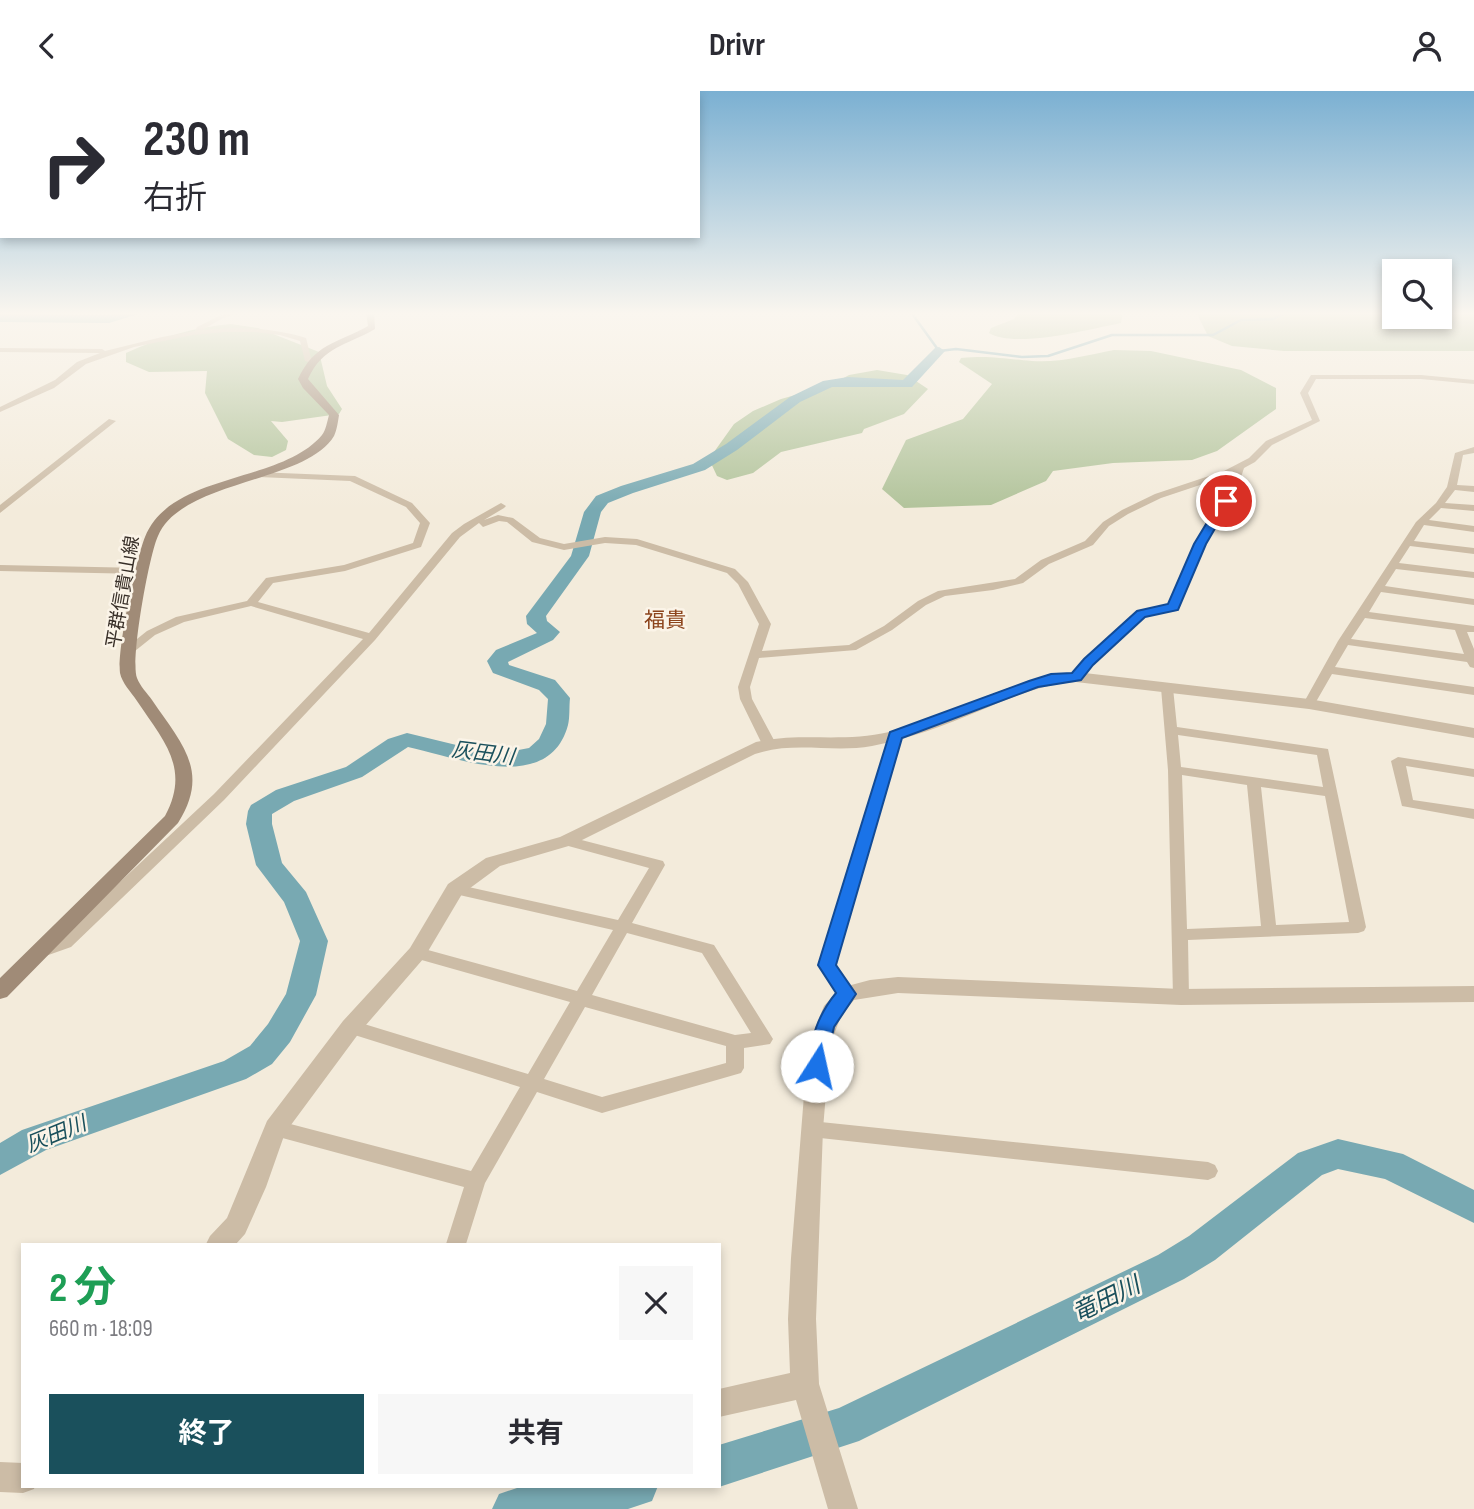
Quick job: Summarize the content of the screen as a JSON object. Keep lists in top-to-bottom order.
{
  "streets": {
    "main road": ["平群信貴山線"]
  },
  "districts": ["福貴"],
  "water": ["灰田川", "竜田川"],
  "page": {
    "header": "Drivr",
    "turn": ["230 m", "右折"],
    "heading": ["2 分", "660 m · 18:09"],
    "buttons": ["終了", "共有"]
  }
}
